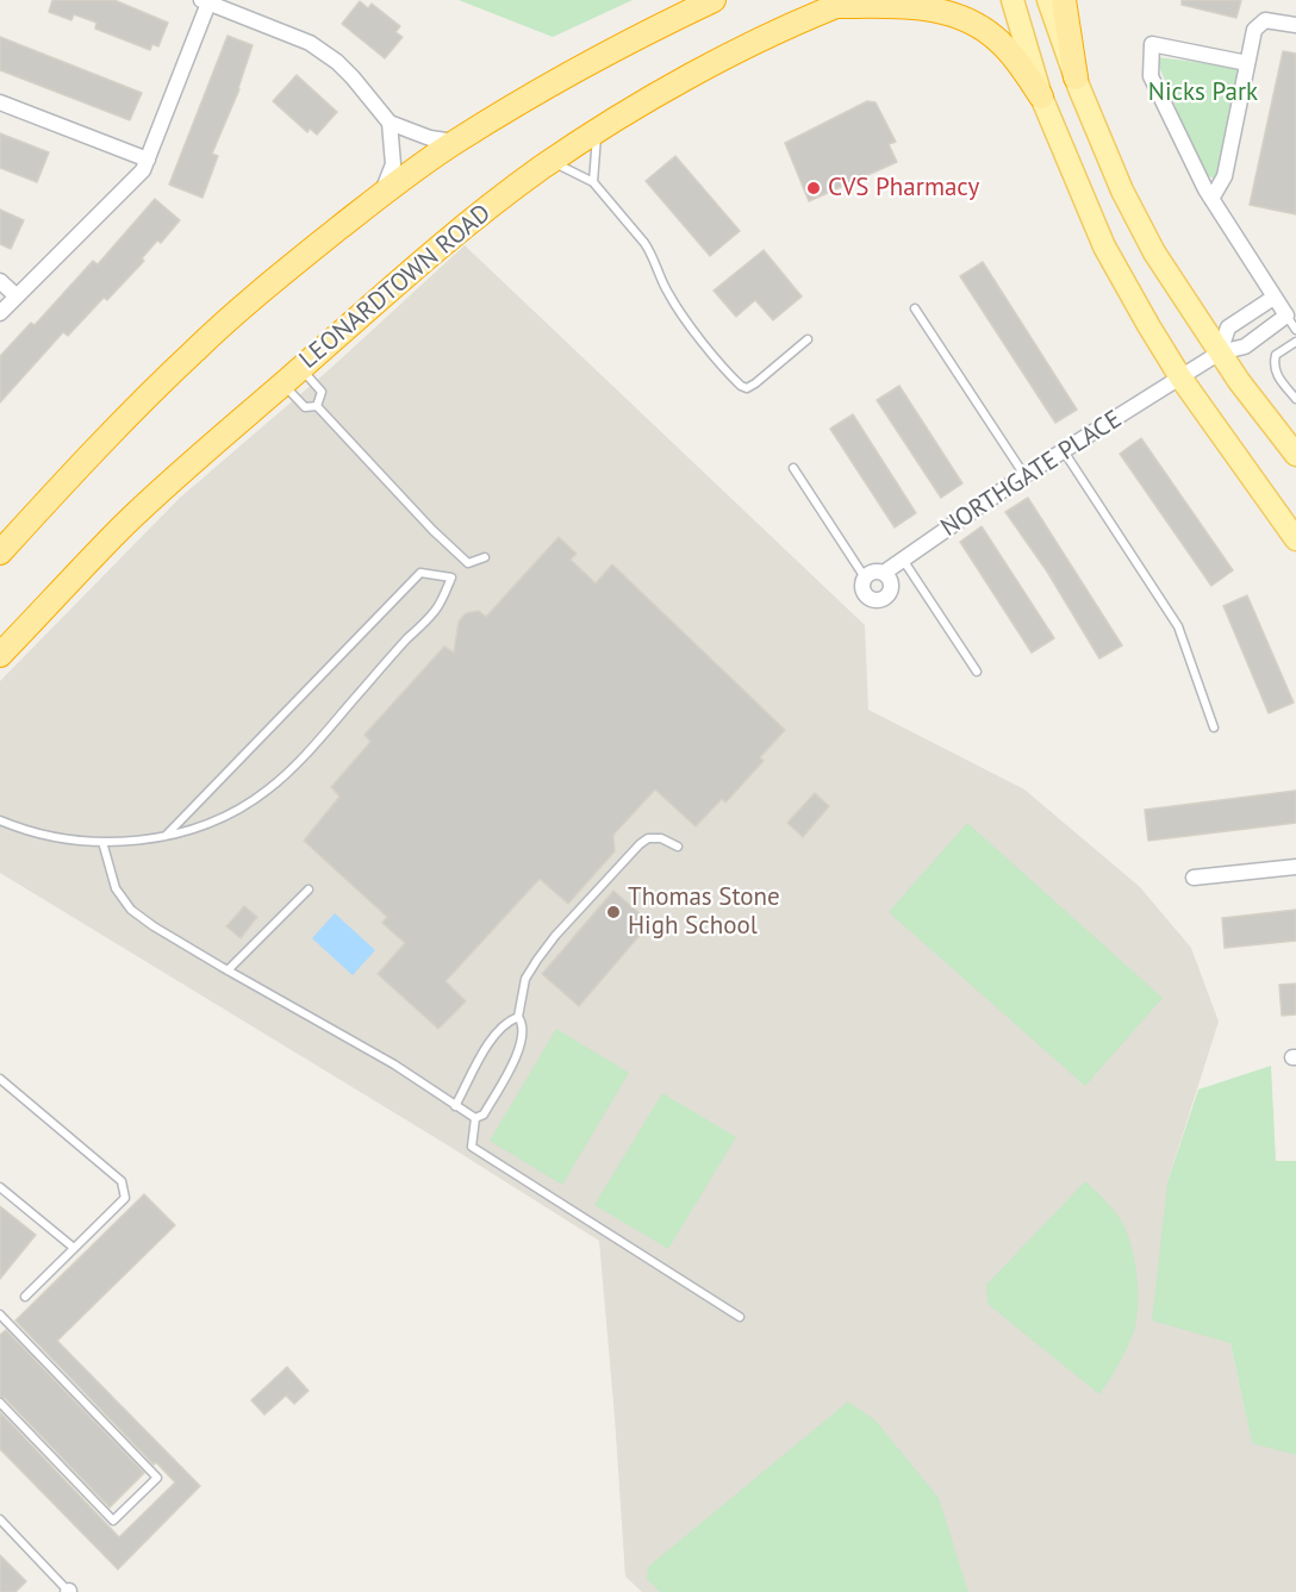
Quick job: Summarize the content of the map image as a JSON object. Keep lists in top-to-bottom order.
{
  "streets": {
    "highway": ["LEONARDTOWN ROAD"],
    "street": ["NORTHGATE PLACE"]
  },
  "parks": ["Nicks Park"],
  "places": ["CVS Pharmacy", "Thomas Stone High School"]
}
